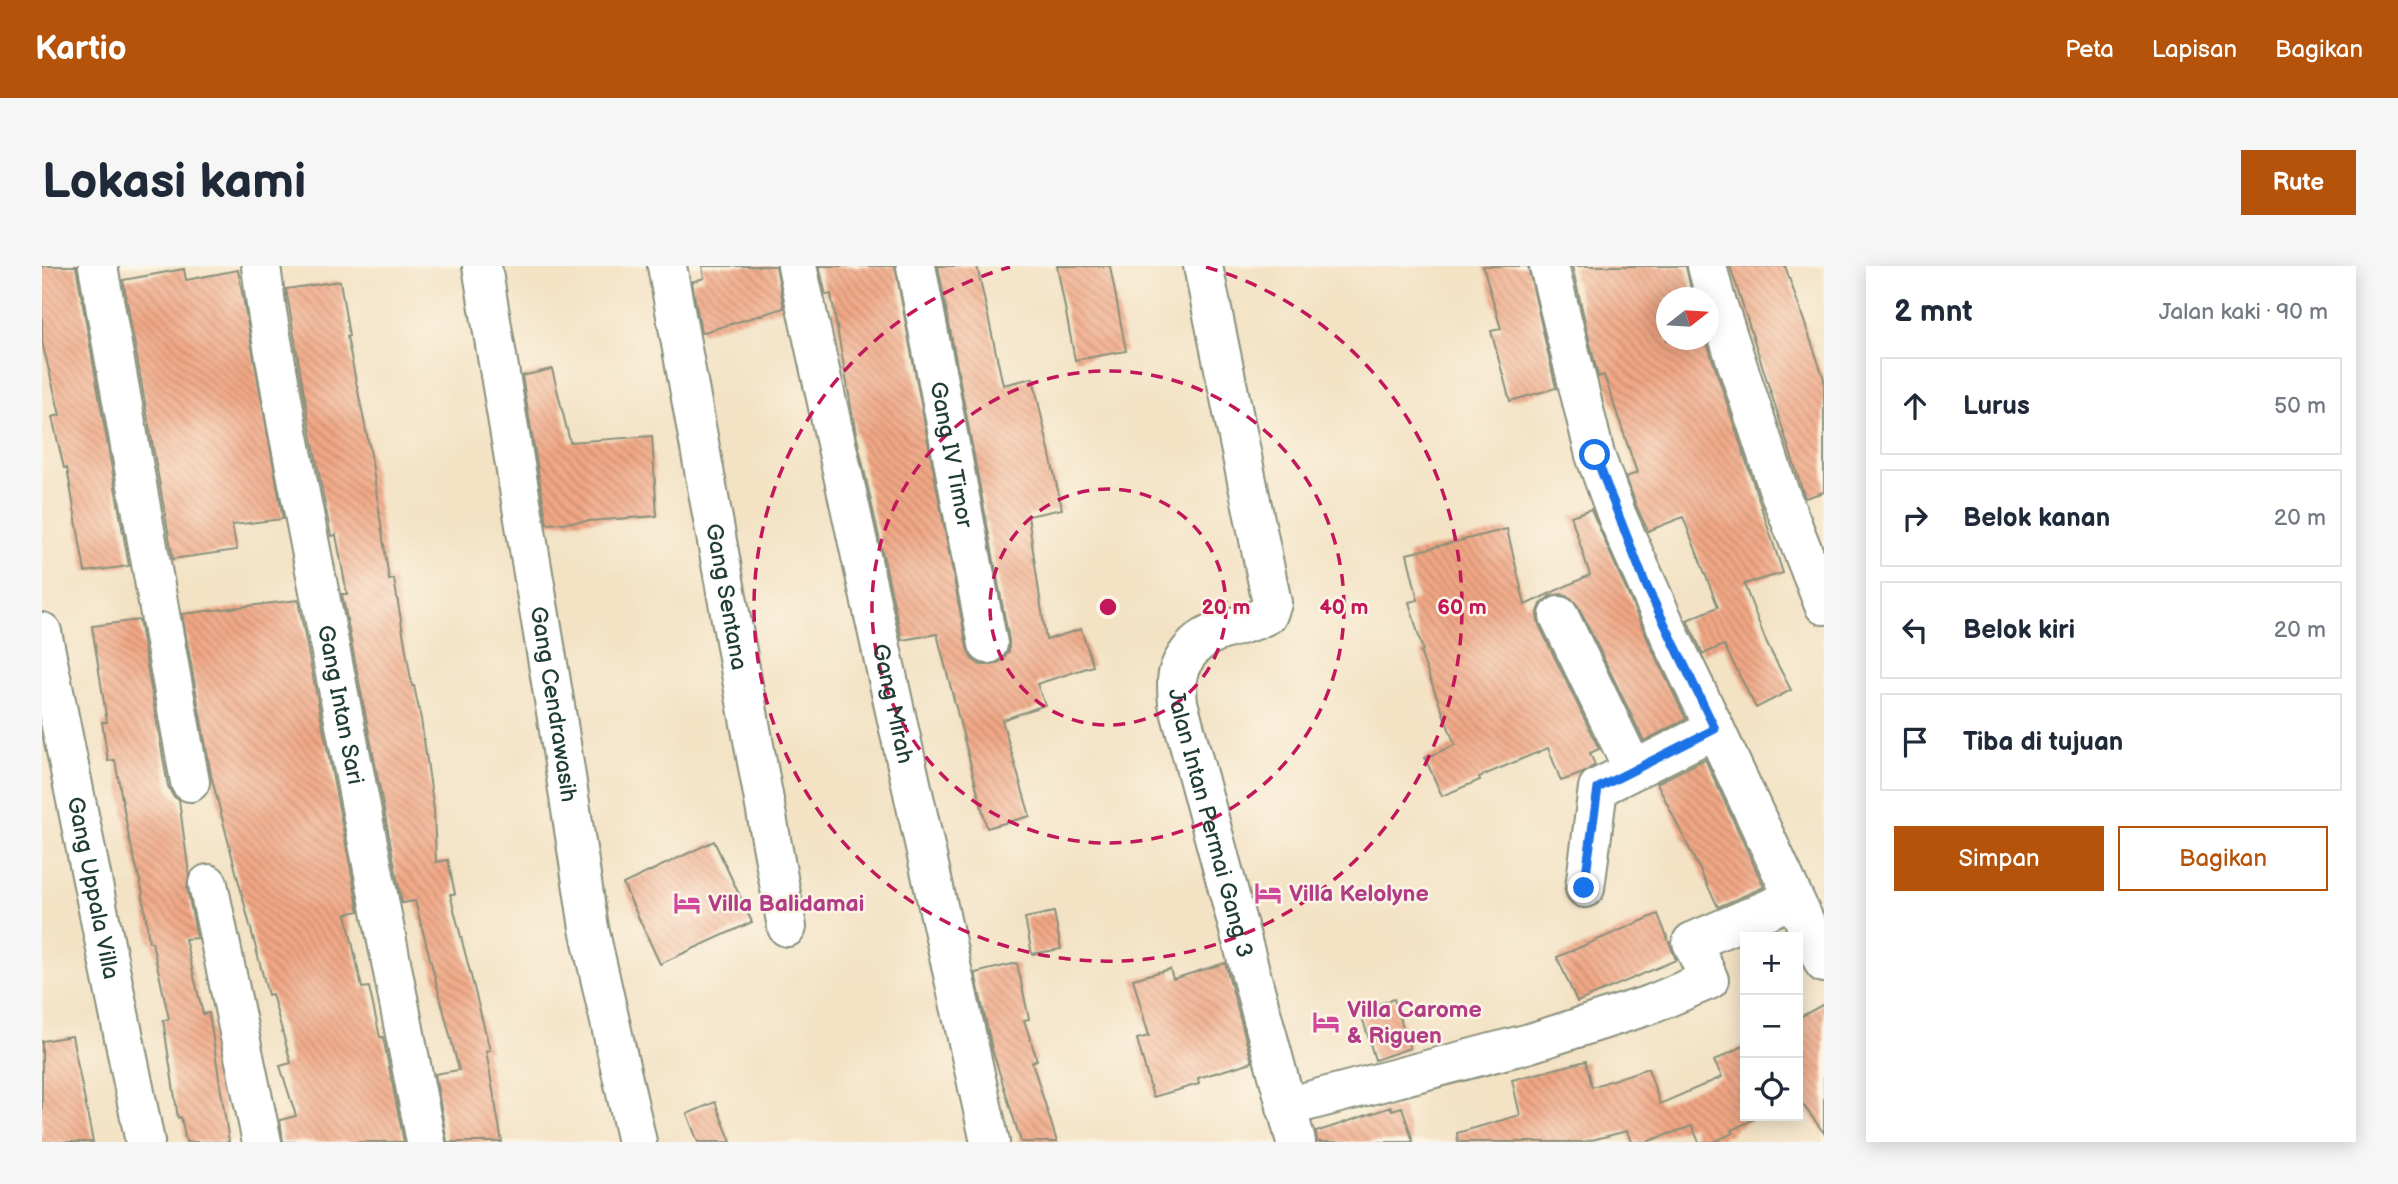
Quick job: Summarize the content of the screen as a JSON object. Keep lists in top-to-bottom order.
{
  "streets": {
    "street": [
      "Gang IV Timor",
      "Gang Sentana",
      "Gang Intan Sari",
      "Gang Mirah",
      "Gang Cendrawasih",
      "Jalan Intan Permai Gang 3",
      "Gang Uppala Villa"
    ]
  },
  "places": {
    "hotel": ["Villa Kelolyne", "Villa Balidamai", "Villa Carome & Riguen"]
  },
  "north": "right",
  "page": {
    "header": "Kartio",
    "nav": ["Peta", "Lapisan", "Bagikan"],
    "buttons": [
      "Rute",
      ["Simpan", "Bagikan"]
    ],
    "title": "Lokasi kami",
    "heading": ["2 mnt", "Jalan kaki · 90 m"],
    "list": [
      ["Lurus", "50 m"],
      ["Belok kanan", "20 m"],
      ["Belok kiri", "20 m"],
      "Tiba di tujuan"
    ],
    "map_buttons": ["+", "−"]
  },
  "rings": ["20 m", "40 m", "60 m"]
}
